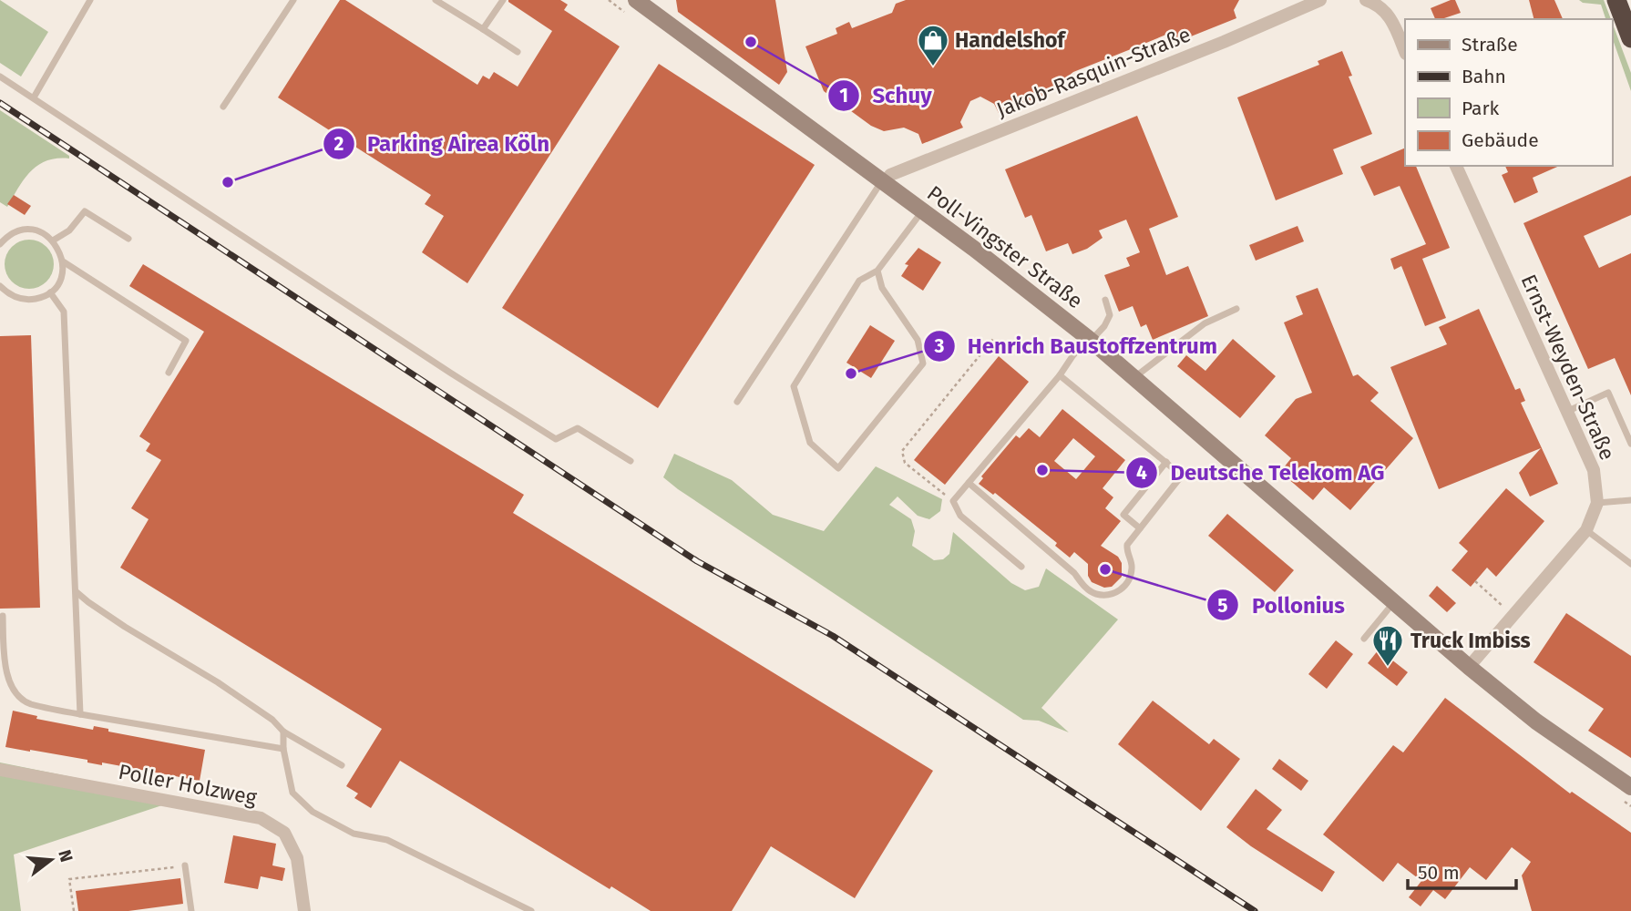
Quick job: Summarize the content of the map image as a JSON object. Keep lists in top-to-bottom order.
{
  "streets": {
    "street": [
      "Jakob-Rasquin-Straße",
      "Poll-Vingster Straße",
      "Ernst-Weyden-Straße",
      "Poller Holzweg"
    ]
  },
  "crossings": [
    ["Jakob-Rasquin-Straße", "Poll-Vingster Straße"]
  ],
  "places": {
    "other": [
      "Schuy",
      "Parking Airea Köln",
      "Henrich Baustoffzentrum",
      "Deutsche Telekom AG",
      "Pollonius"
    ],
    "shop": ["Handelshof"],
    "restaurant": ["Truck Imbiss"]
  },
  "legend": [
    "Straße",
    "Bahn",
    "Park",
    "Gebäude"
  ],
  "scale_bar": "50 m",
  "north": "right"
}
